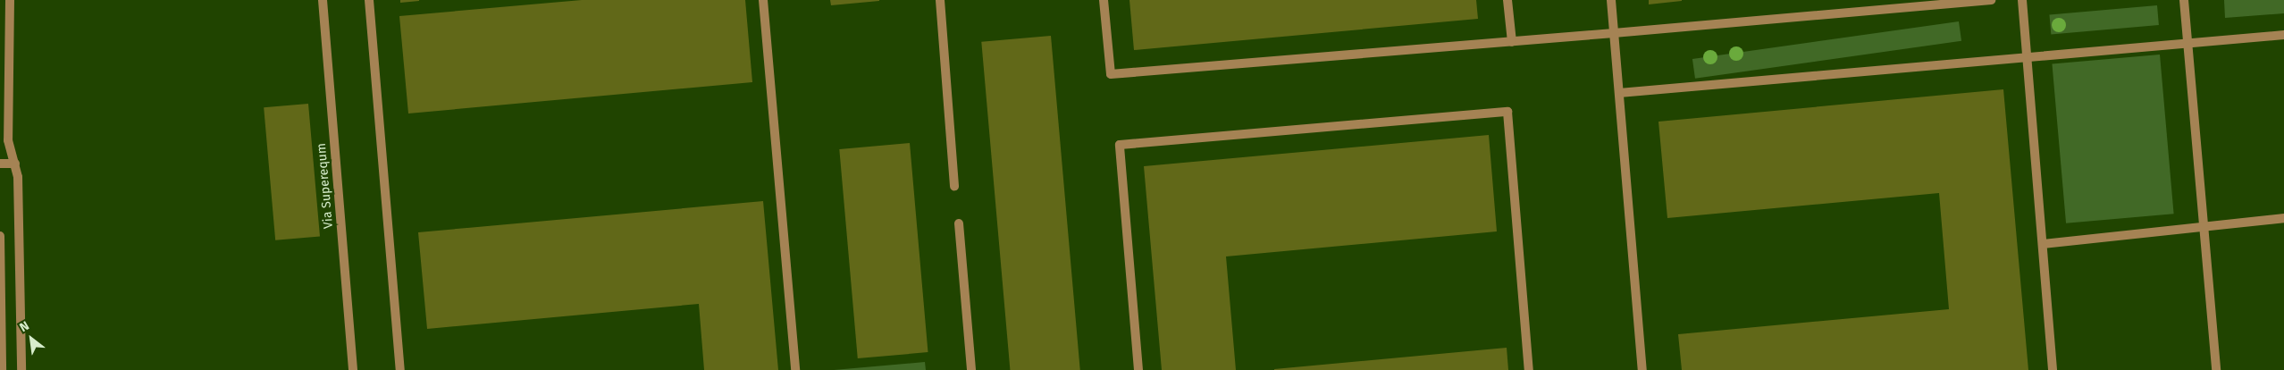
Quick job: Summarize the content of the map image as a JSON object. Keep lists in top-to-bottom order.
{
  "streets": {
    "street": ["Via Superequm"]
  },
  "north": "top left"
}
